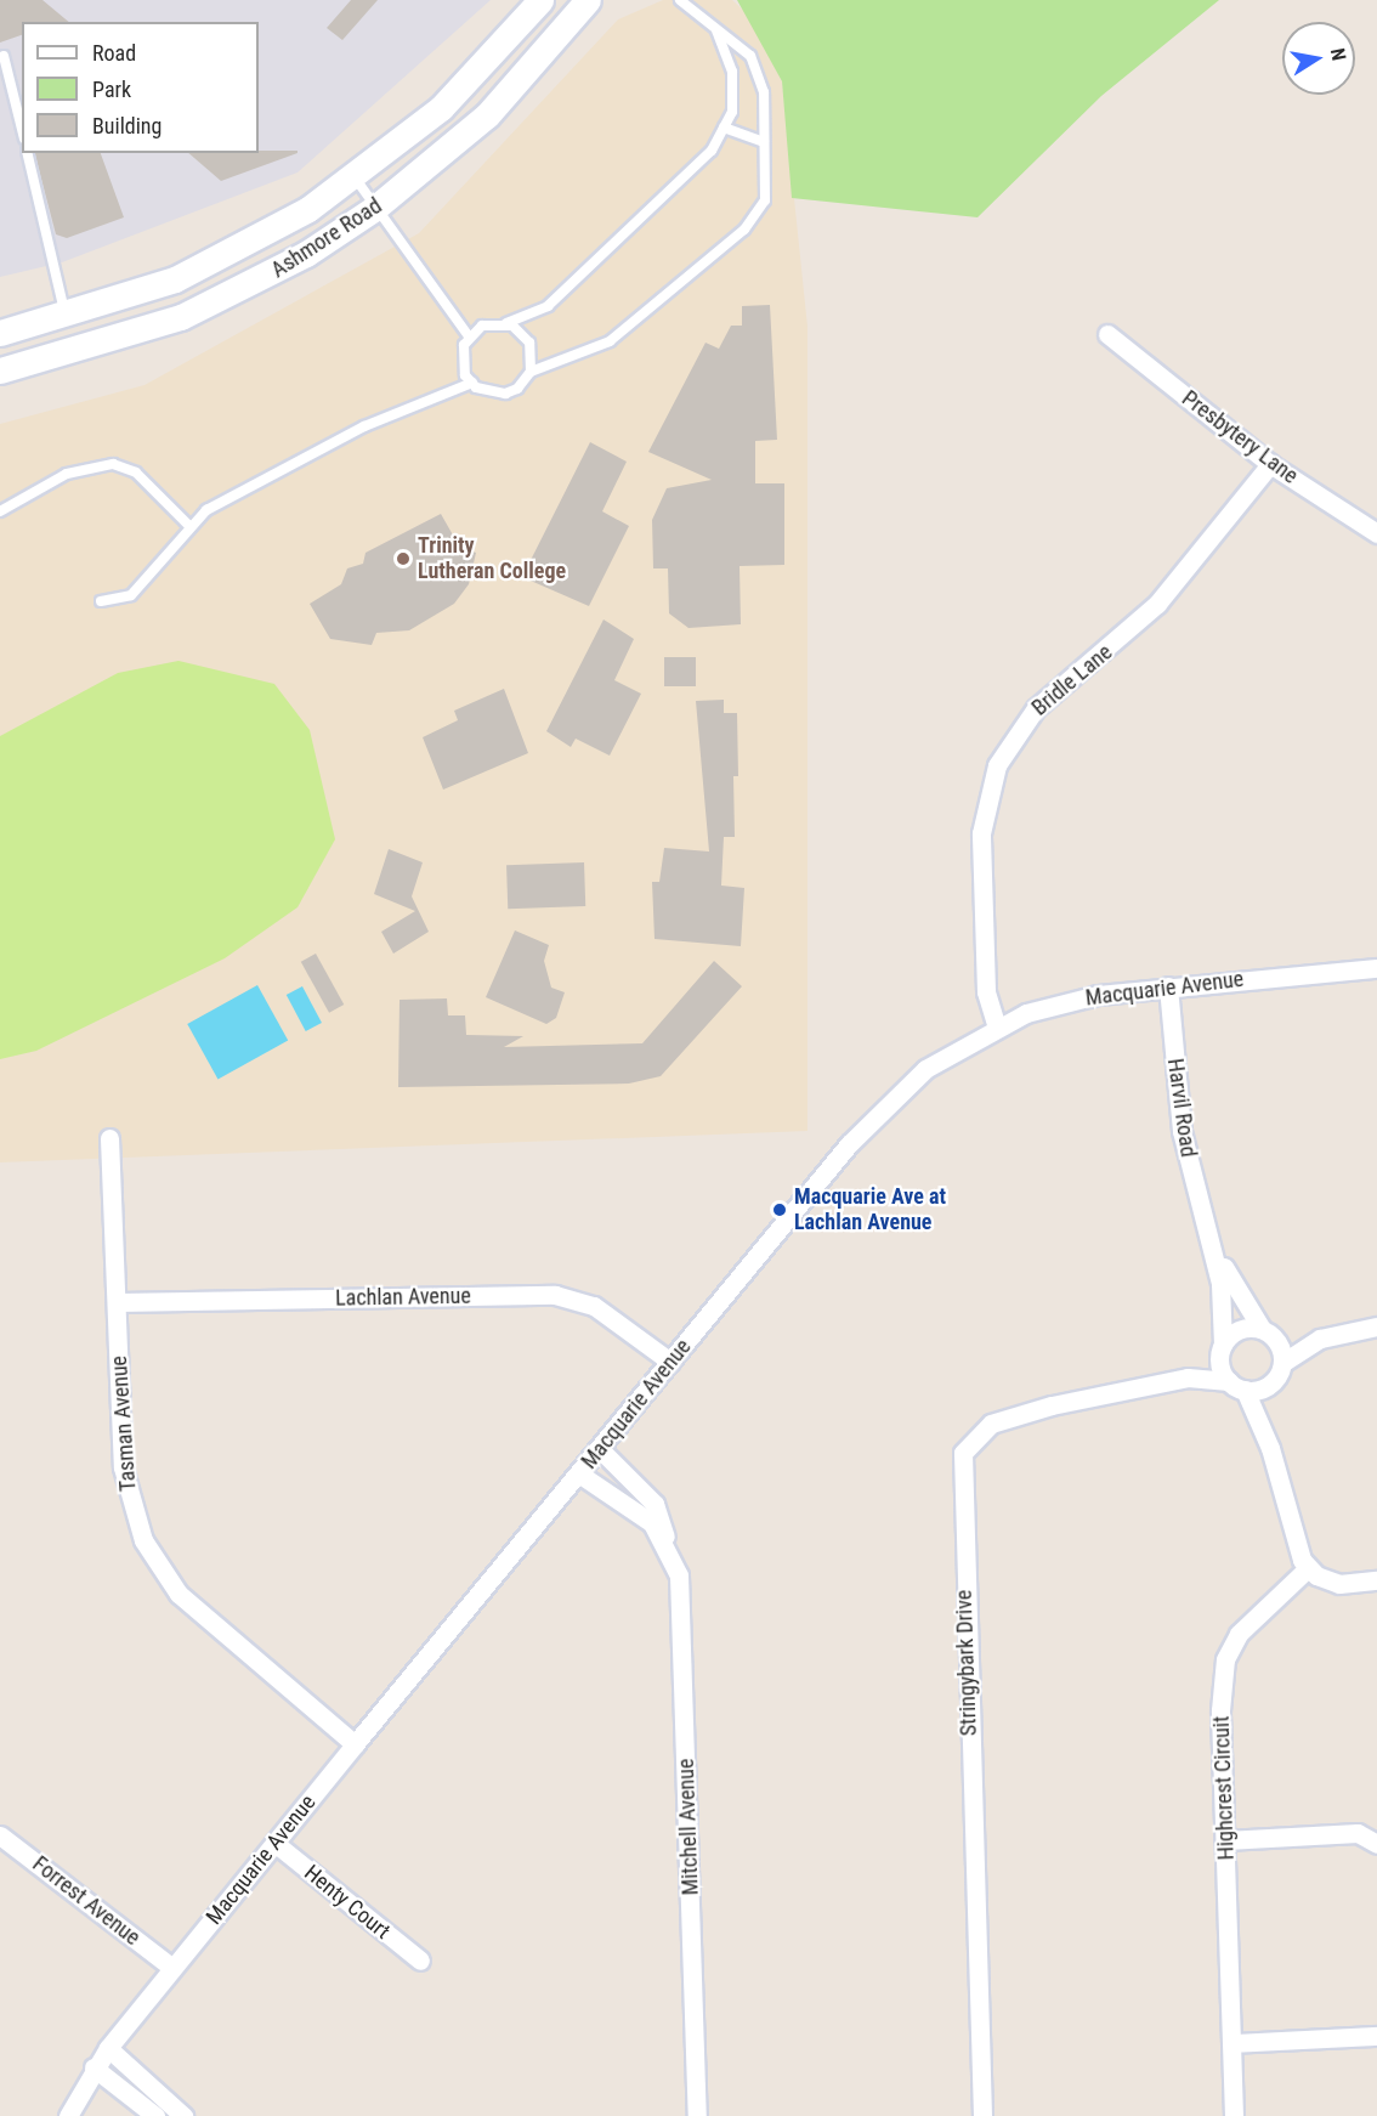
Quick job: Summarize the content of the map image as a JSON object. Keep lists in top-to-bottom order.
{
  "streets": {
    "main road": ["Ashmore Road"],
    "street": [
      "Presbytery Lane",
      "Bridle Lane",
      "Macquarie Avenue",
      "Harvil Road",
      "Lachlan Avenue",
      "Tasman Avenue",
      "Stringybark Drive",
      "Highcrest Circuit",
      "Mitchell Avenue",
      "Forrest Avenue",
      "Henty Court"
    ]
  },
  "crossings": [
    ["Presbytery Lane", "Bridle Lane"],
    ["Bridle Lane", "Macquarie Avenue"],
    ["Macquarie Avenue", "Harvil Road"],
    ["Macquarie Avenue", "Lachlan Avenue"],
    ["Macquarie Avenue", "Tasman Avenue"],
    ["Macquarie Avenue", "Mitchell Avenue"],
    ["Macquarie Avenue", "Forrest Avenue"],
    ["Macquarie Avenue", "Henty Court"],
    ["Harvil Road", "Stringybark Drive"],
    ["Lachlan Avenue", "Tasman Avenue"]
  ],
  "places": ["Trinity Lutheran College", "Macquarie Ave at Lachlan Avenue"],
  "legend": ["Road", "Park", "Building"],
  "north": "right"
}
